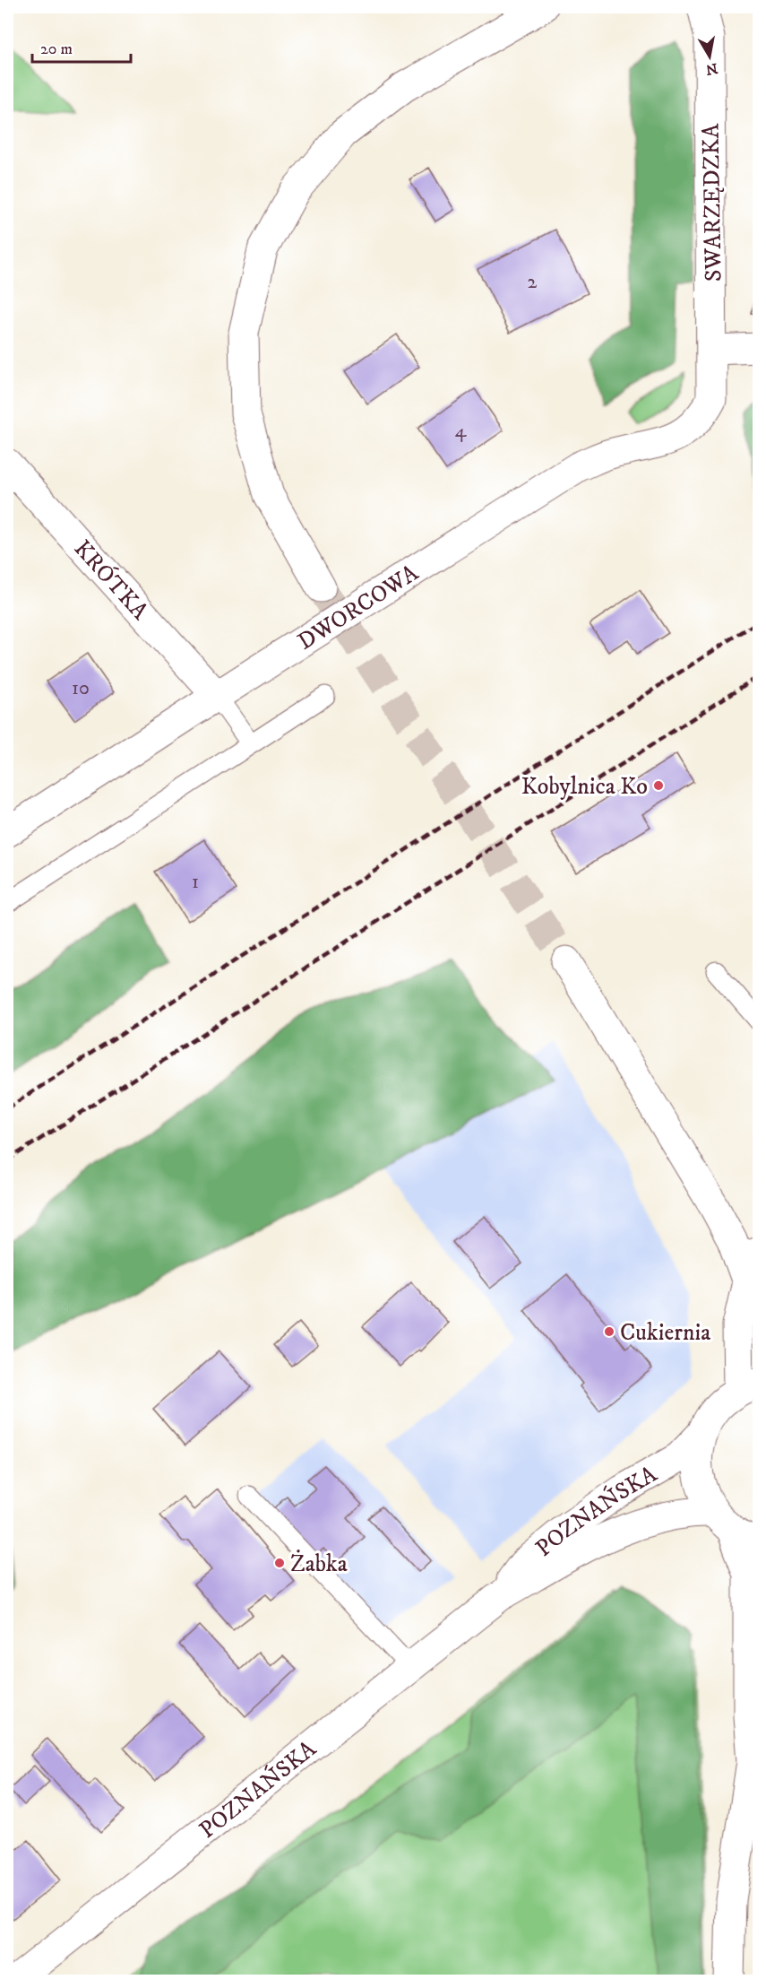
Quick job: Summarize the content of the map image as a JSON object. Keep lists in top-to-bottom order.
{
  "streets": {
    "street": [
      "SWARZĘDZKA",
      "KRÓTKA",
      "DWORCOWA",
      "POZNAŃSKA"
    ]
  },
  "crossings": [
    ["SWARZĘDZKA", "DWORCOWA"],
    ["KRÓTKA", "DWORCOWA"]
  ],
  "places": ["Kobylnica Ko", "Cukiernia", "Żabka"],
  "house_numbers": [
    "2",
    "4",
    "10",
    "1"
  ],
  "scale_bar": "20 m",
  "north": "bottom"
}
